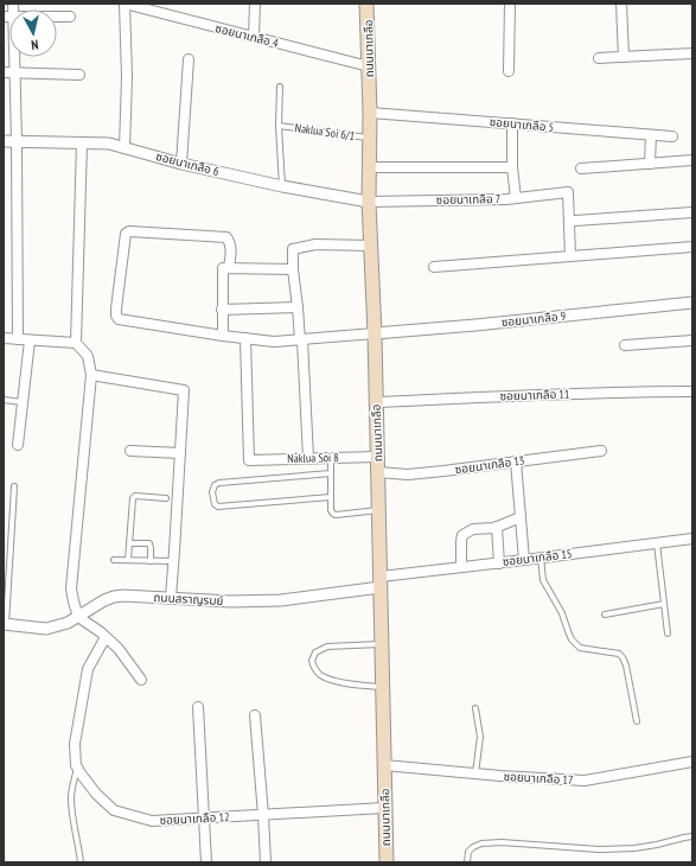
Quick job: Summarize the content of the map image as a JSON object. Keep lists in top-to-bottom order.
{
  "streets": {
    "main road": ["ถนนนาเกลือ"],
    "street": [
      "ซอยนาเกลือ 4",
      "ซอยนาเกลือ 5",
      "ซอยนาเกลือ 6",
      "ซอยนาเกลือ 7",
      "ซอยนาเกลือ 9",
      "ซอยนาเกลือ 11",
      "Naklua Soi 8",
      "ซอยนาเกลือ 13",
      "ซอยนาเกลือ 15",
      "ถนนสราญรมย์",
      "ซอยนาเกลือ 17",
      "ซอยนาเกลือ 12"
    ],
    "lane": ["Naklua Soi 6/1"]
  },
  "crossings": [
    ["ซอยนาเกลือ 4", "ถนนนาเกลือ"],
    ["ถนนนาเกลือ", "ซอยนาเกลือ 5"],
    ["ถนนนาเกลือ", "Naklua Soi 6/1"],
    ["ถนนนาเกลือ", "ซอยนาเกลือ 6"],
    ["ถนนนาเกลือ", "ซอยนาเกลือ 7"],
    ["ถนนนาเกลือ", "ซอยนาเกลือ 9"],
    ["ถนนนาเกลือ", "ซอยนาเกลือ 11"],
    ["ถนนนาเกลือ", "Naklua Soi 8"],
    ["ถนนนาเกลือ", "ซอยนาเกลือ 13"],
    ["ถนนนาเกลือ", "ซอยนาเกลือ 15"],
    ["ถนนนาเกลือ", "ถนนสราญรมย์"],
    ["ถนนนาเกลือ", "ซอยนาเกลือ 17"],
    ["ถนนนาเกลือ", "ซอยนาเกลือ 12"],
    ["ซอยนาเกลือ 6", "ซอยนาเกลือ 7"],
    ["ซอยนาเกลือ 15", "ถนนสราญรมย์"]
  ],
  "north": "bottom"
}
